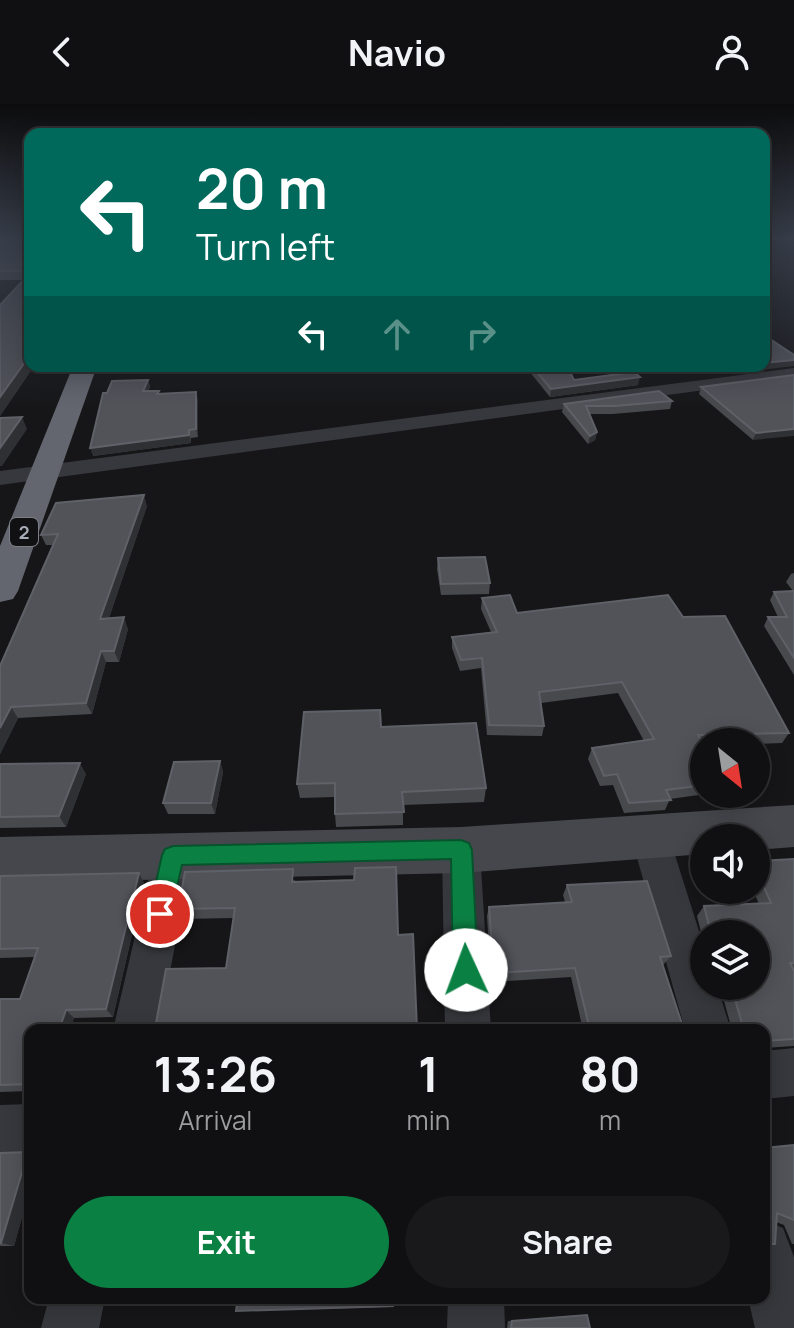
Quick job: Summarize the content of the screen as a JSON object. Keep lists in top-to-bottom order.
{
  "streets": {
    "highway": ["2"]
  },
  "north": "bottom right",
  "page": {
    "header": "Navio",
    "turn": ["20 m", "Turn left"],
    "eta": [
      "13:26",
      "Arrival",
      "1",
      "min",
      "80",
      "m"
    ],
    "buttons": ["Exit", "Share"]
  }
}
